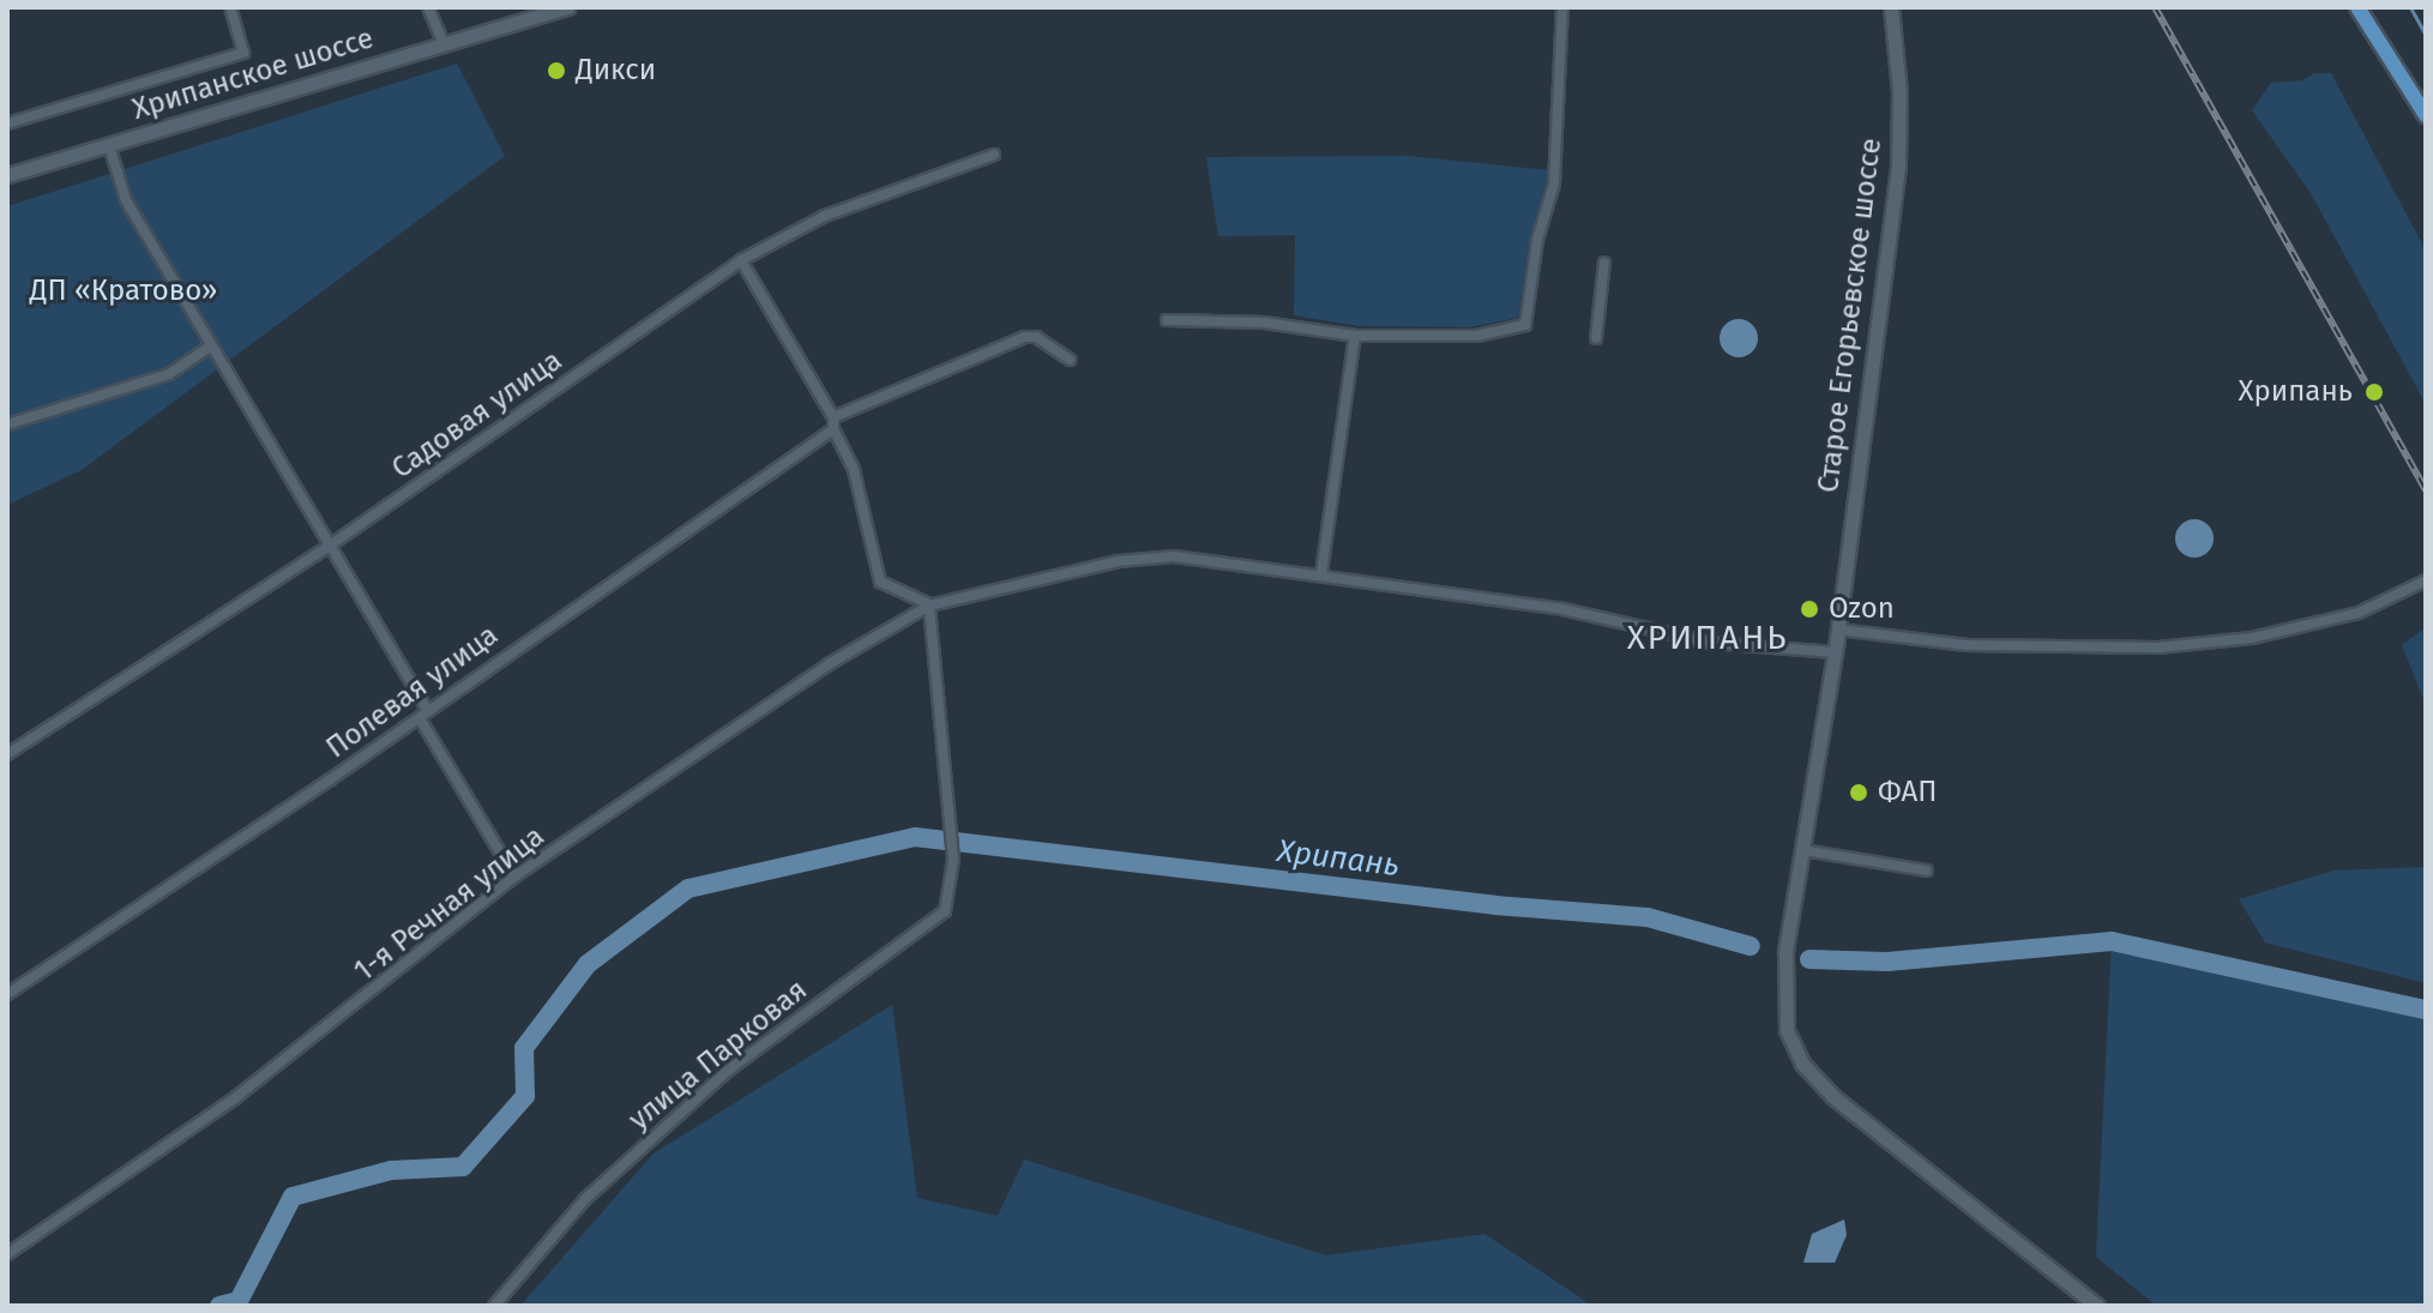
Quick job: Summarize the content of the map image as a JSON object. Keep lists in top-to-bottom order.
{
  "streets": {
    "main road": ["Хрипанское шоссе", "Старое Егорьевское шоссе"],
    "street": [
      "Садовая улица",
      "Полевая улица",
      "1-я Речная улица",
      "улица Парковая"
    ]
  },
  "crossings": [
    ["Старое Егорьевское шоссе", "1-я Речная улица"],
    ["1-я Речная улица", "улица Парковая"]
  ],
  "districts": ["ХРИПАНЬ"],
  "water": ["Хрипань"],
  "parks": ["ДП «Кратово»"],
  "places": [
    "Дикси",
    "Хрипань",
    "Ozon",
    "ФАП"
  ]
}
